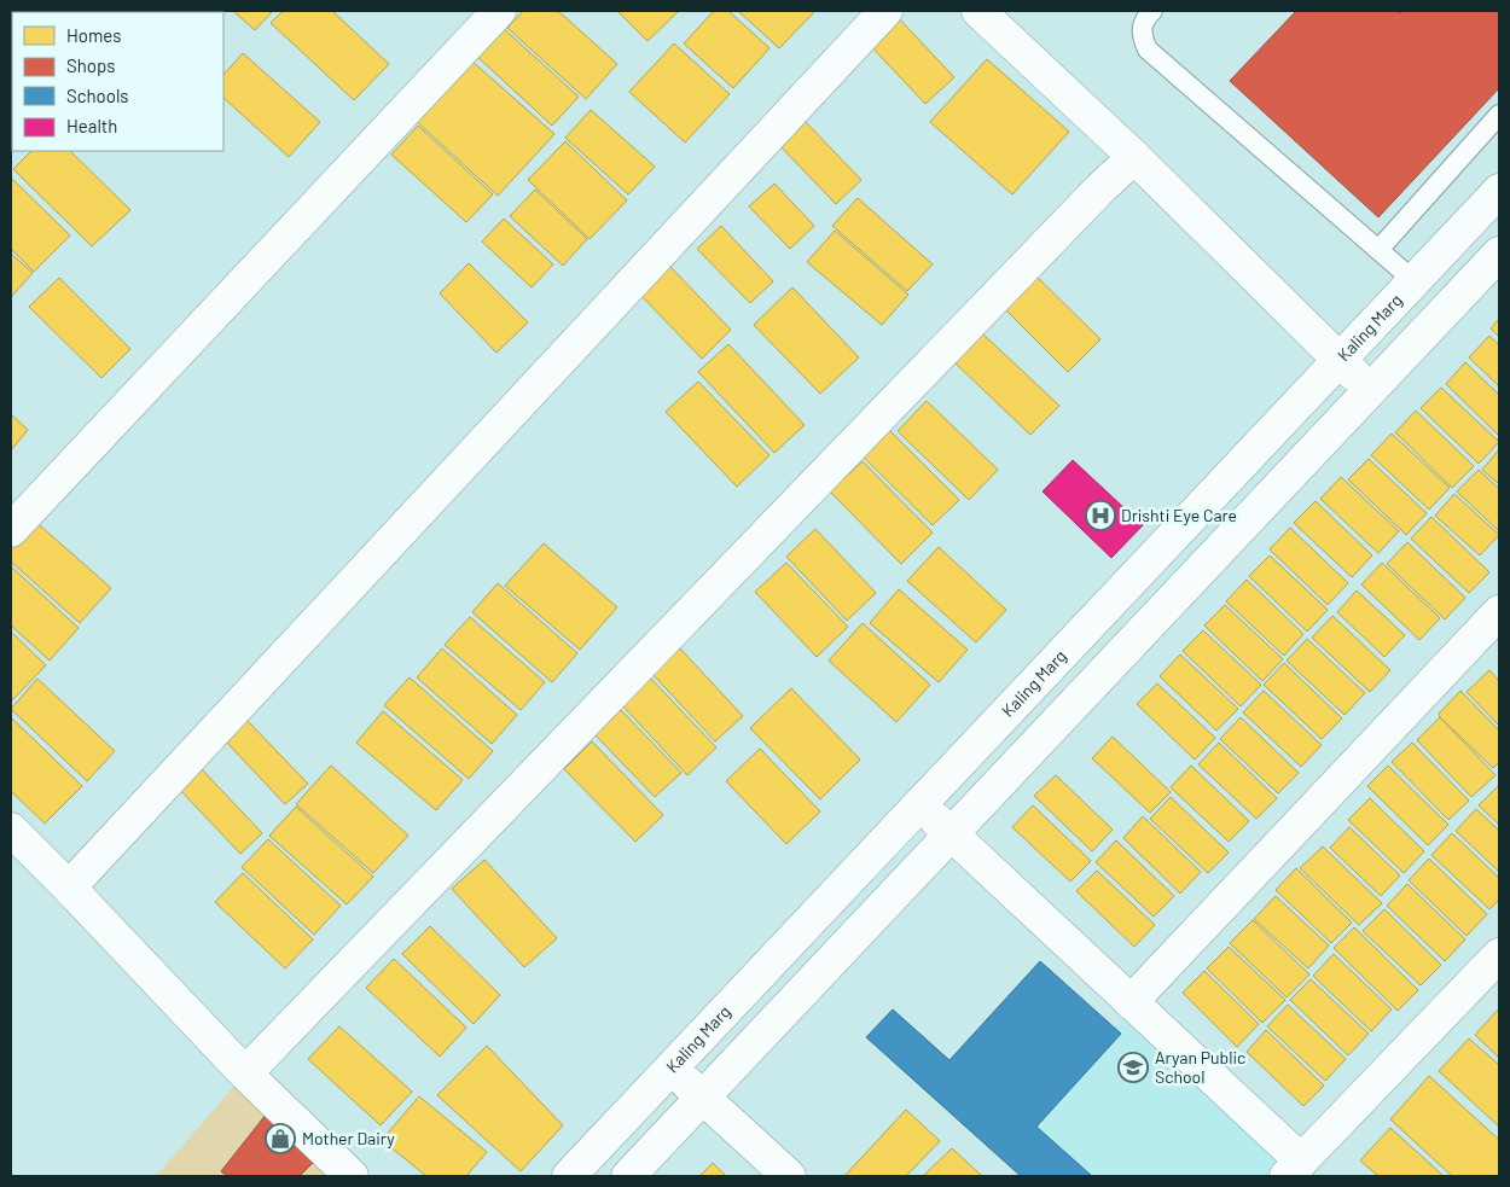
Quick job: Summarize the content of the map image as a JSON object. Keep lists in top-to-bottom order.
{
  "streets": {
    "street": ["Kaling Marg"]
  },
  "places": {
    "hospital": ["Drishti Eye Care"],
    "school or university": ["Aryan Public School"],
    "shop": ["Mother Dairy"]
  },
  "legend": [
    "Homes",
    "Shops",
    "Schools",
    "Health"
  ]
}
